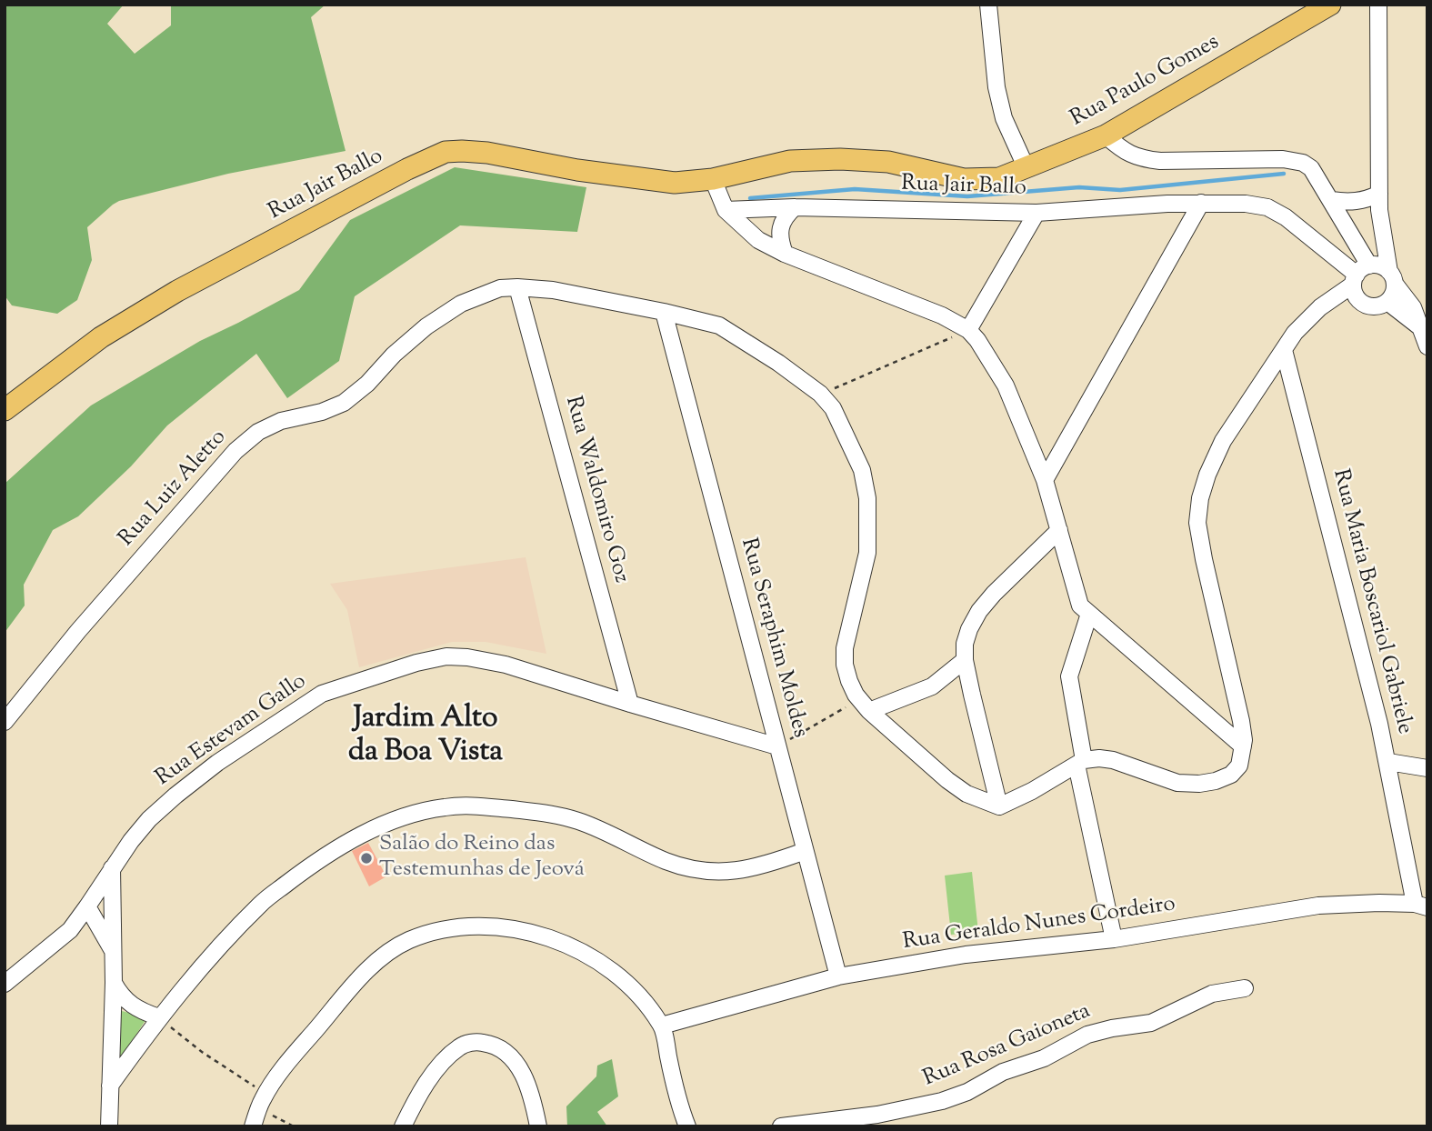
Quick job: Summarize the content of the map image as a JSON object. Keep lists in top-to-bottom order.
{
  "streets": {
    "main road": ["Rua Paulo Gomes", "Rua Jair Ballo"],
    "street": [
      "Rua Luiz Aletto",
      "Rua Waldomiro Goz",
      "Rua Maria Boscariol Gabriele",
      "Rua Seraphim Moldes",
      "Rua Estevam Gallo",
      "Rua Geraldo Nunes Cordeiro",
      "Rua Rosa Gaioneta"
    ]
  },
  "crossings": [
    ["Rua Paulo Gomes", "Rua Jair Ballo"],
    ["Rua Luiz Aletto", "Rua Waldomiro Goz"],
    ["Rua Luiz Aletto", "Rua Seraphim Moldes"],
    ["Rua Waldomiro Goz", "Rua Estevam Gallo"],
    ["Rua Maria Boscariol Gabriele", "Rua Geraldo Nunes Cordeiro"],
    ["Rua Seraphim Moldes", "Rua Estevam Gallo"],
    ["Rua Seraphim Moldes", "Rua Geraldo Nunes Cordeiro"]
  ],
  "districts": ["Jardim Alto da Boa Vista"],
  "places": ["Salão do Reino das Testemunhas de Jeová"]
}
